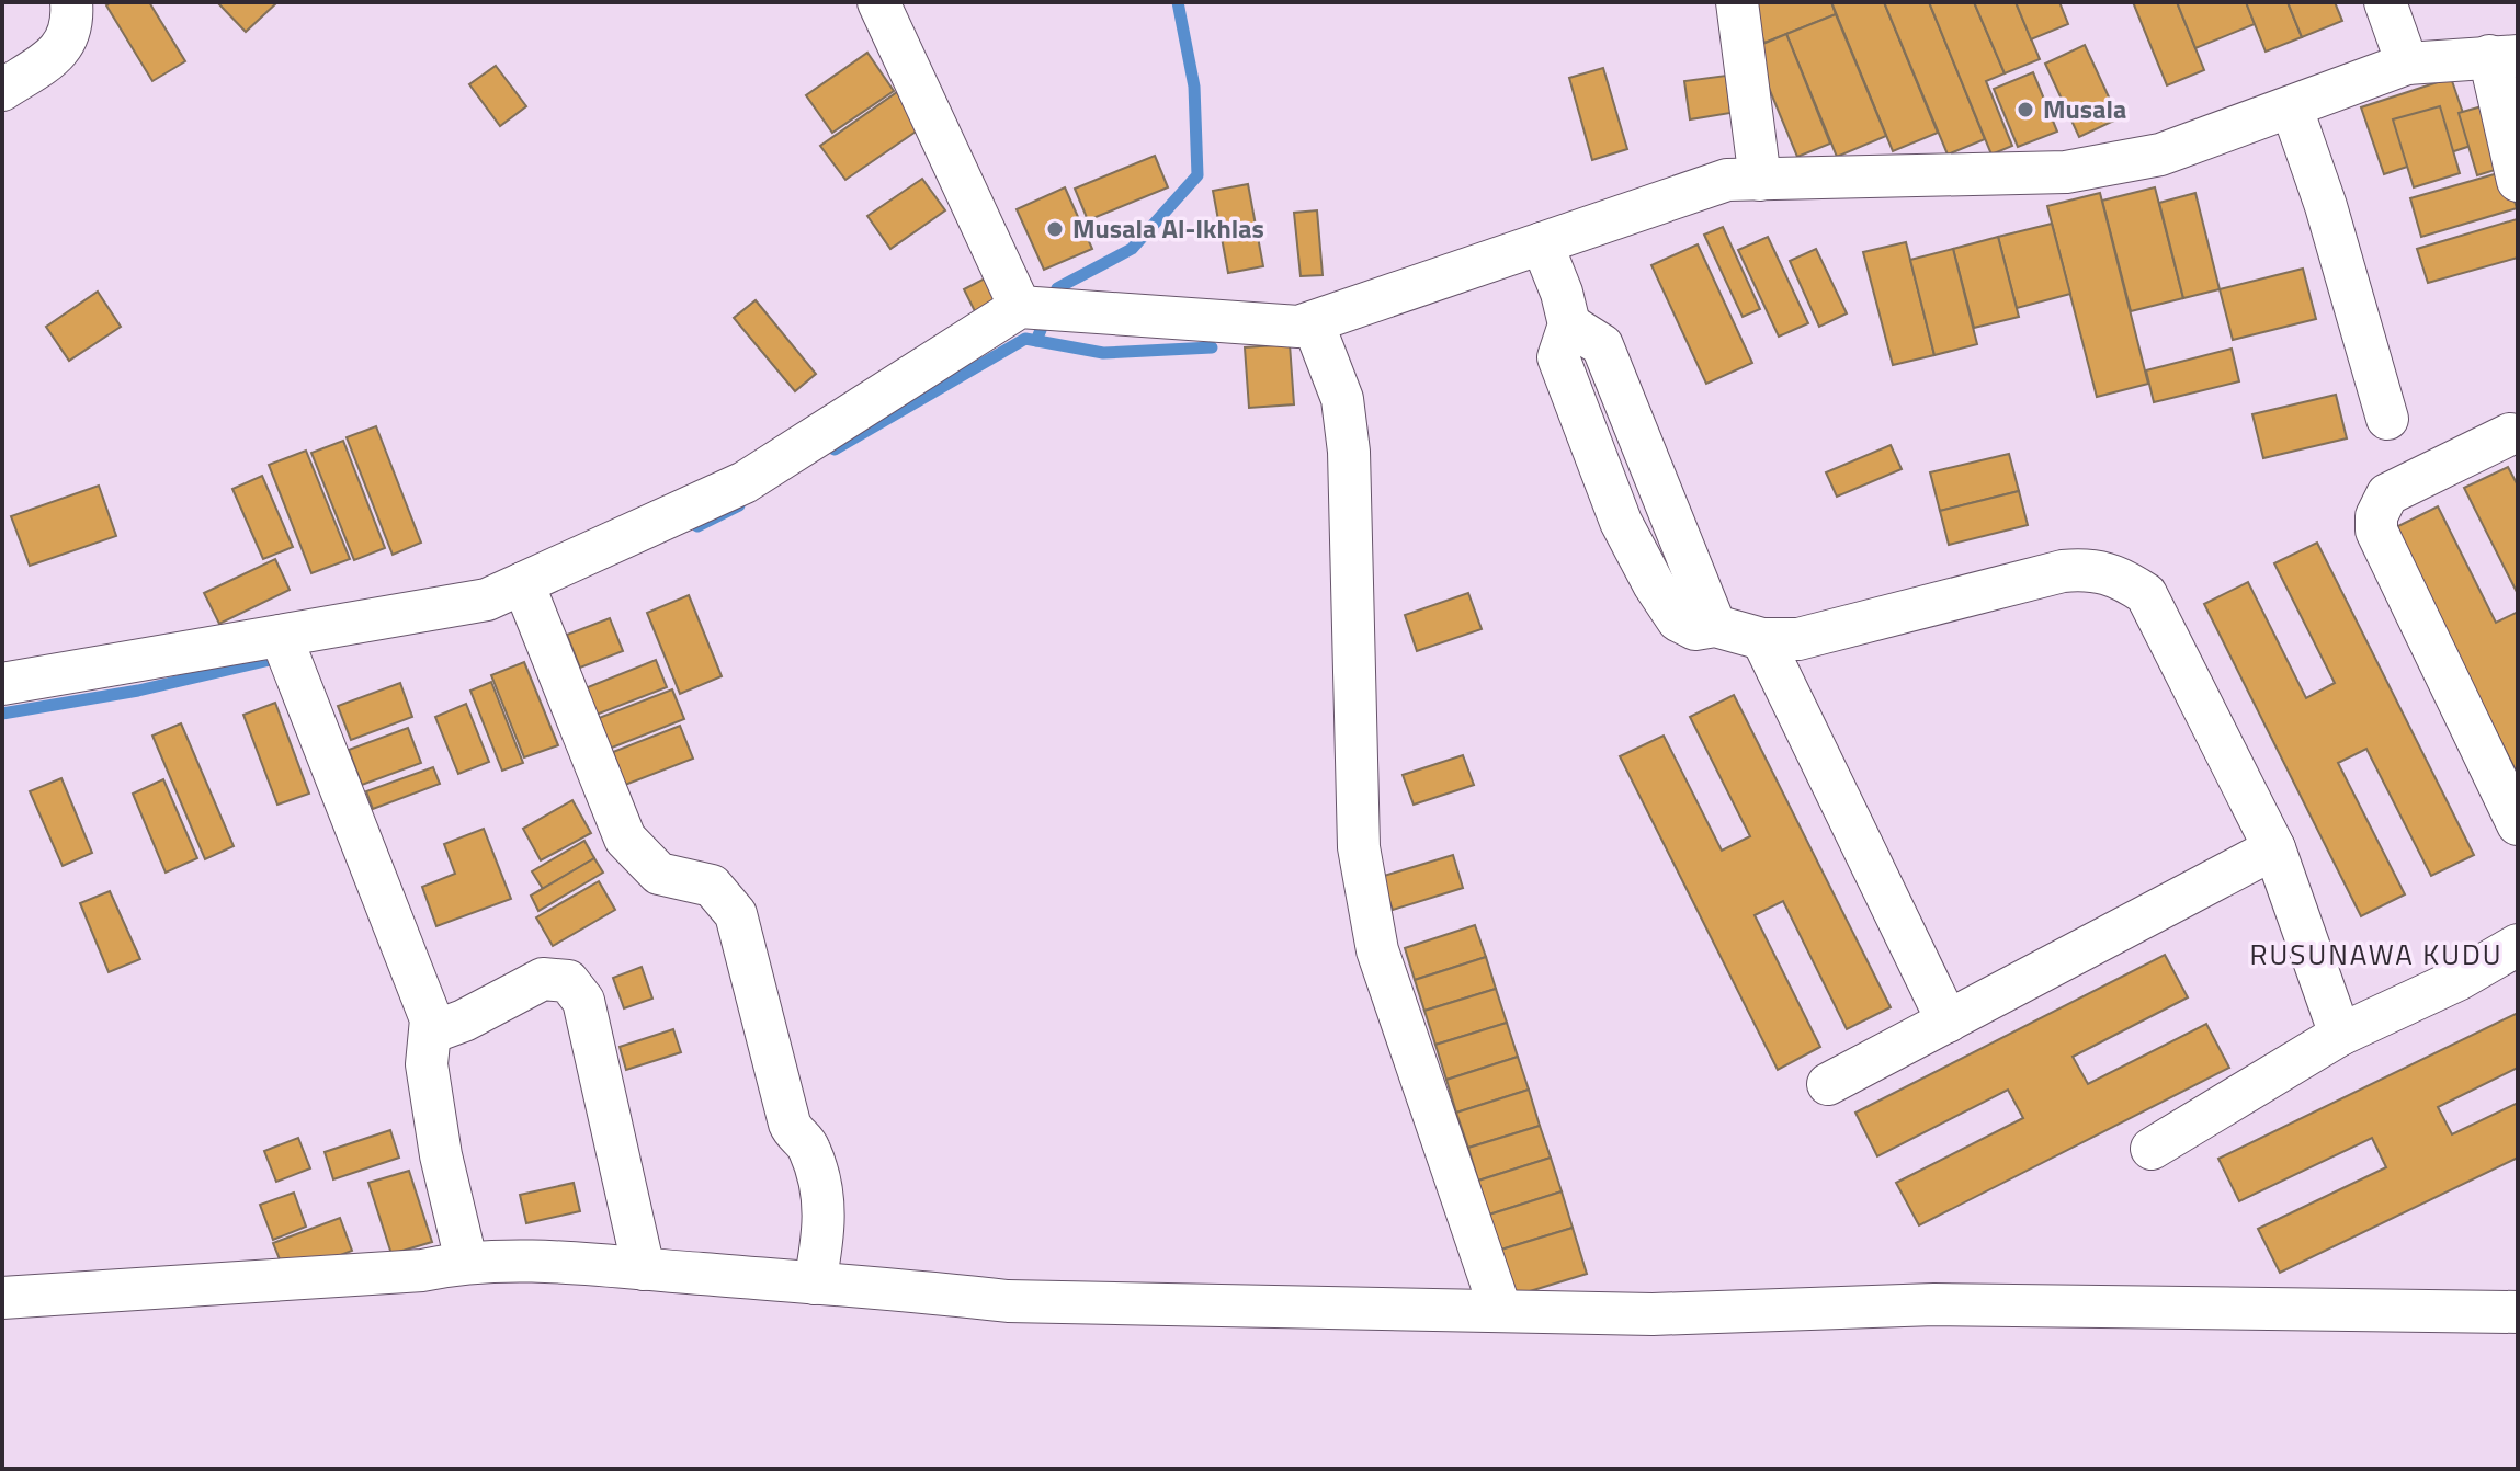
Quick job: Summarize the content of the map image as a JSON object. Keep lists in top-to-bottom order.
{
  "districts": ["RUSUNAWA KUDU"],
  "places": ["Musala", "Musala Al-Ikhlas"]
}
